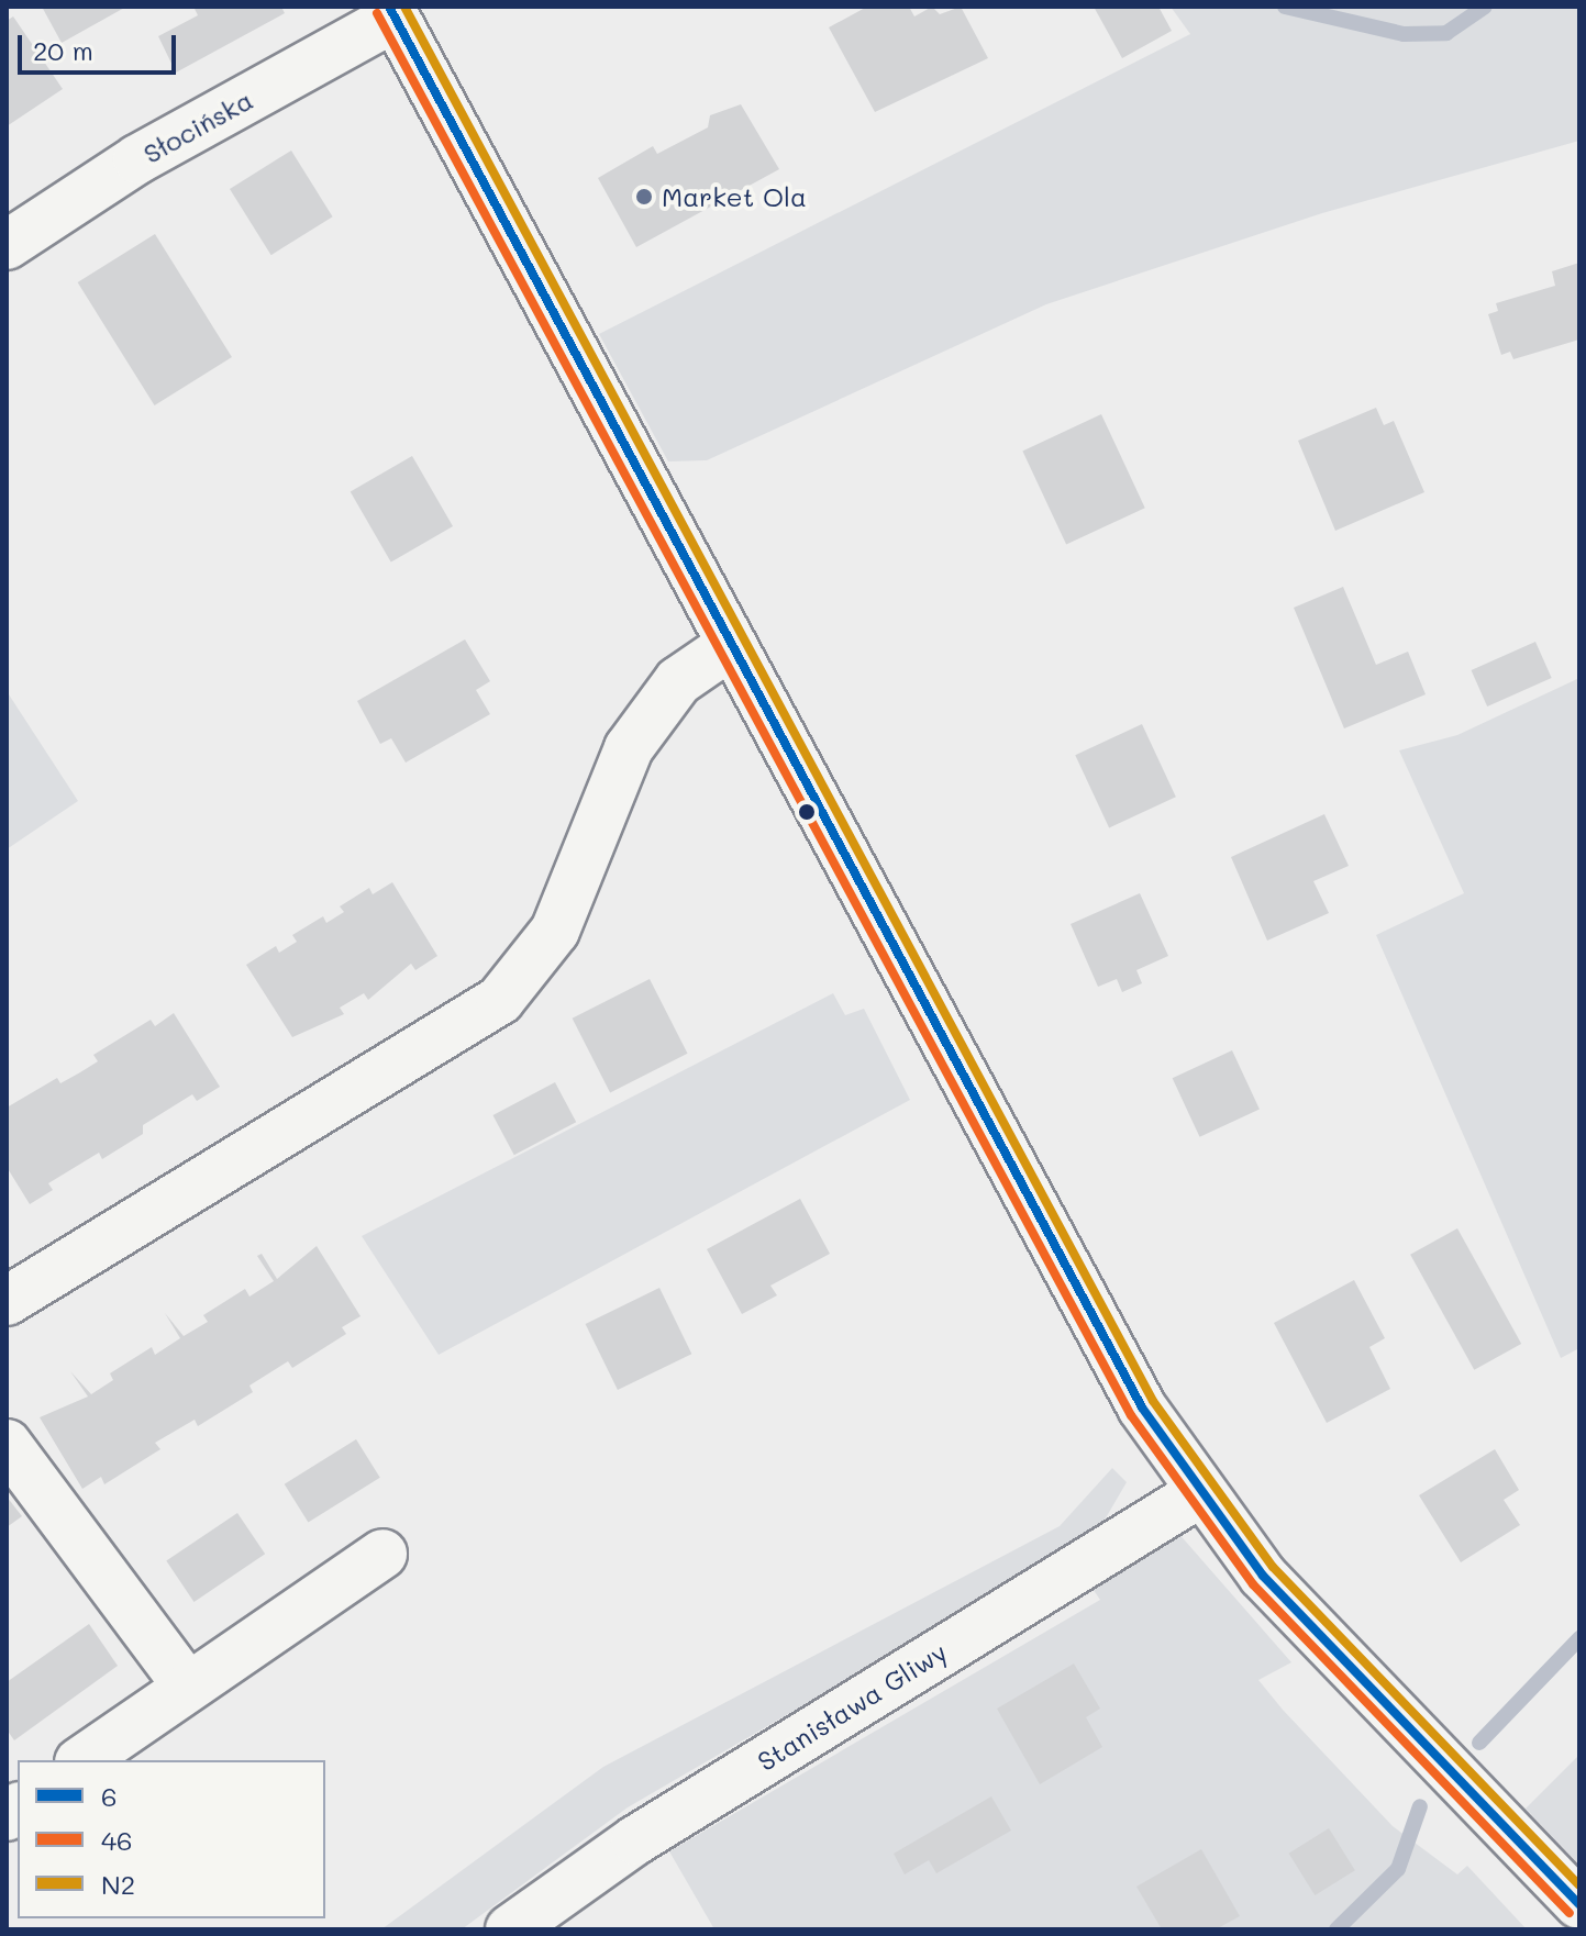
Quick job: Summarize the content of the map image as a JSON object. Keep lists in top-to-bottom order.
{
  "streets": {
    "street": ["Słocińska", "Stanisława Gliwy"]
  },
  "crossings": [
    ["Słocińska", "Stanisława Gliwy"]
  ],
  "places": ["Market Ola"],
  "lines": ["transit line 6", "transit line N2", "transit line 46"],
  "legend": ["6", "46", "N2"],
  "scale_bar": "20 m"
}
